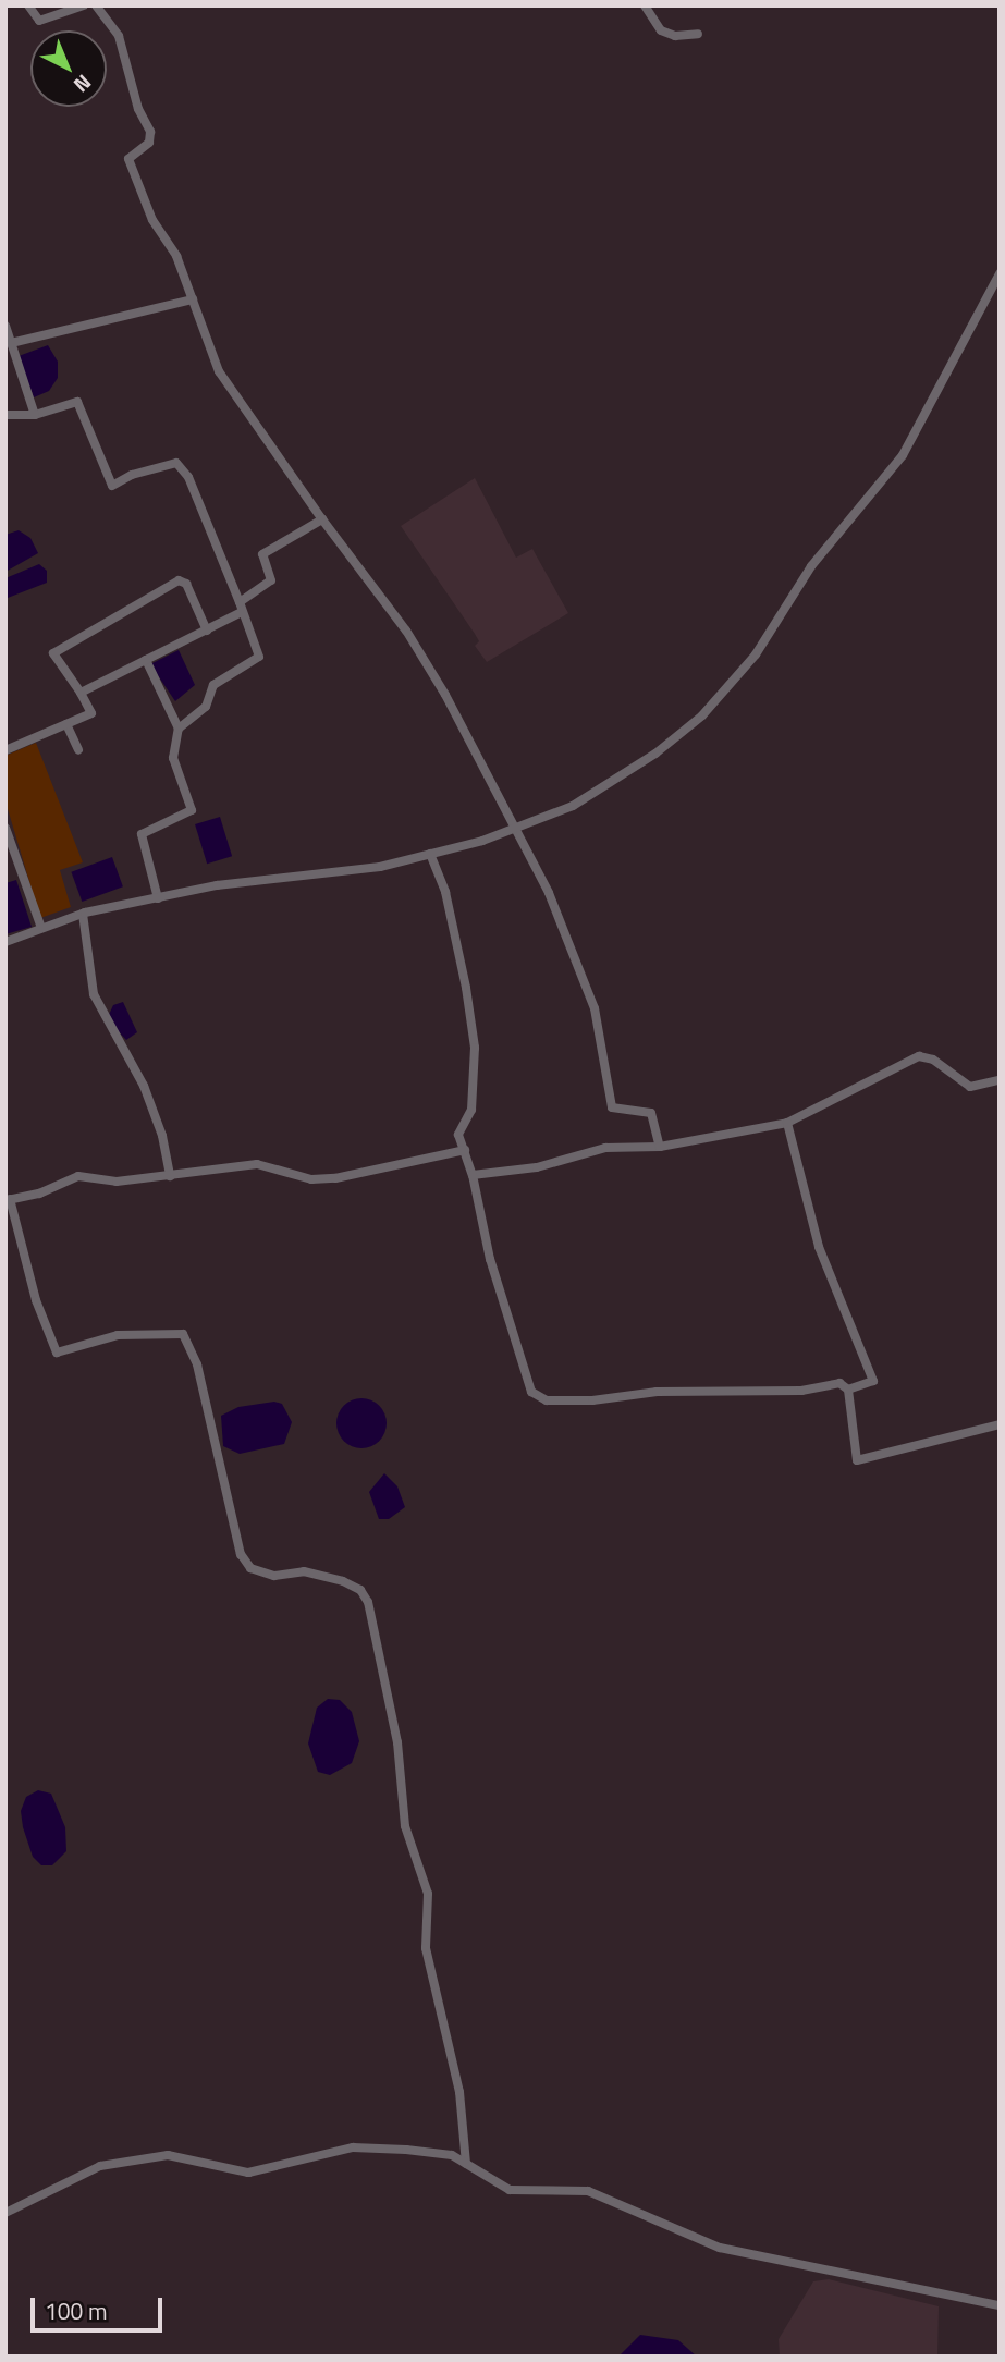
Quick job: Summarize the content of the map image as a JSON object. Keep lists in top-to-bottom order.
{
  "scale_bar": "100 m",
  "north": "bottom right"
}
